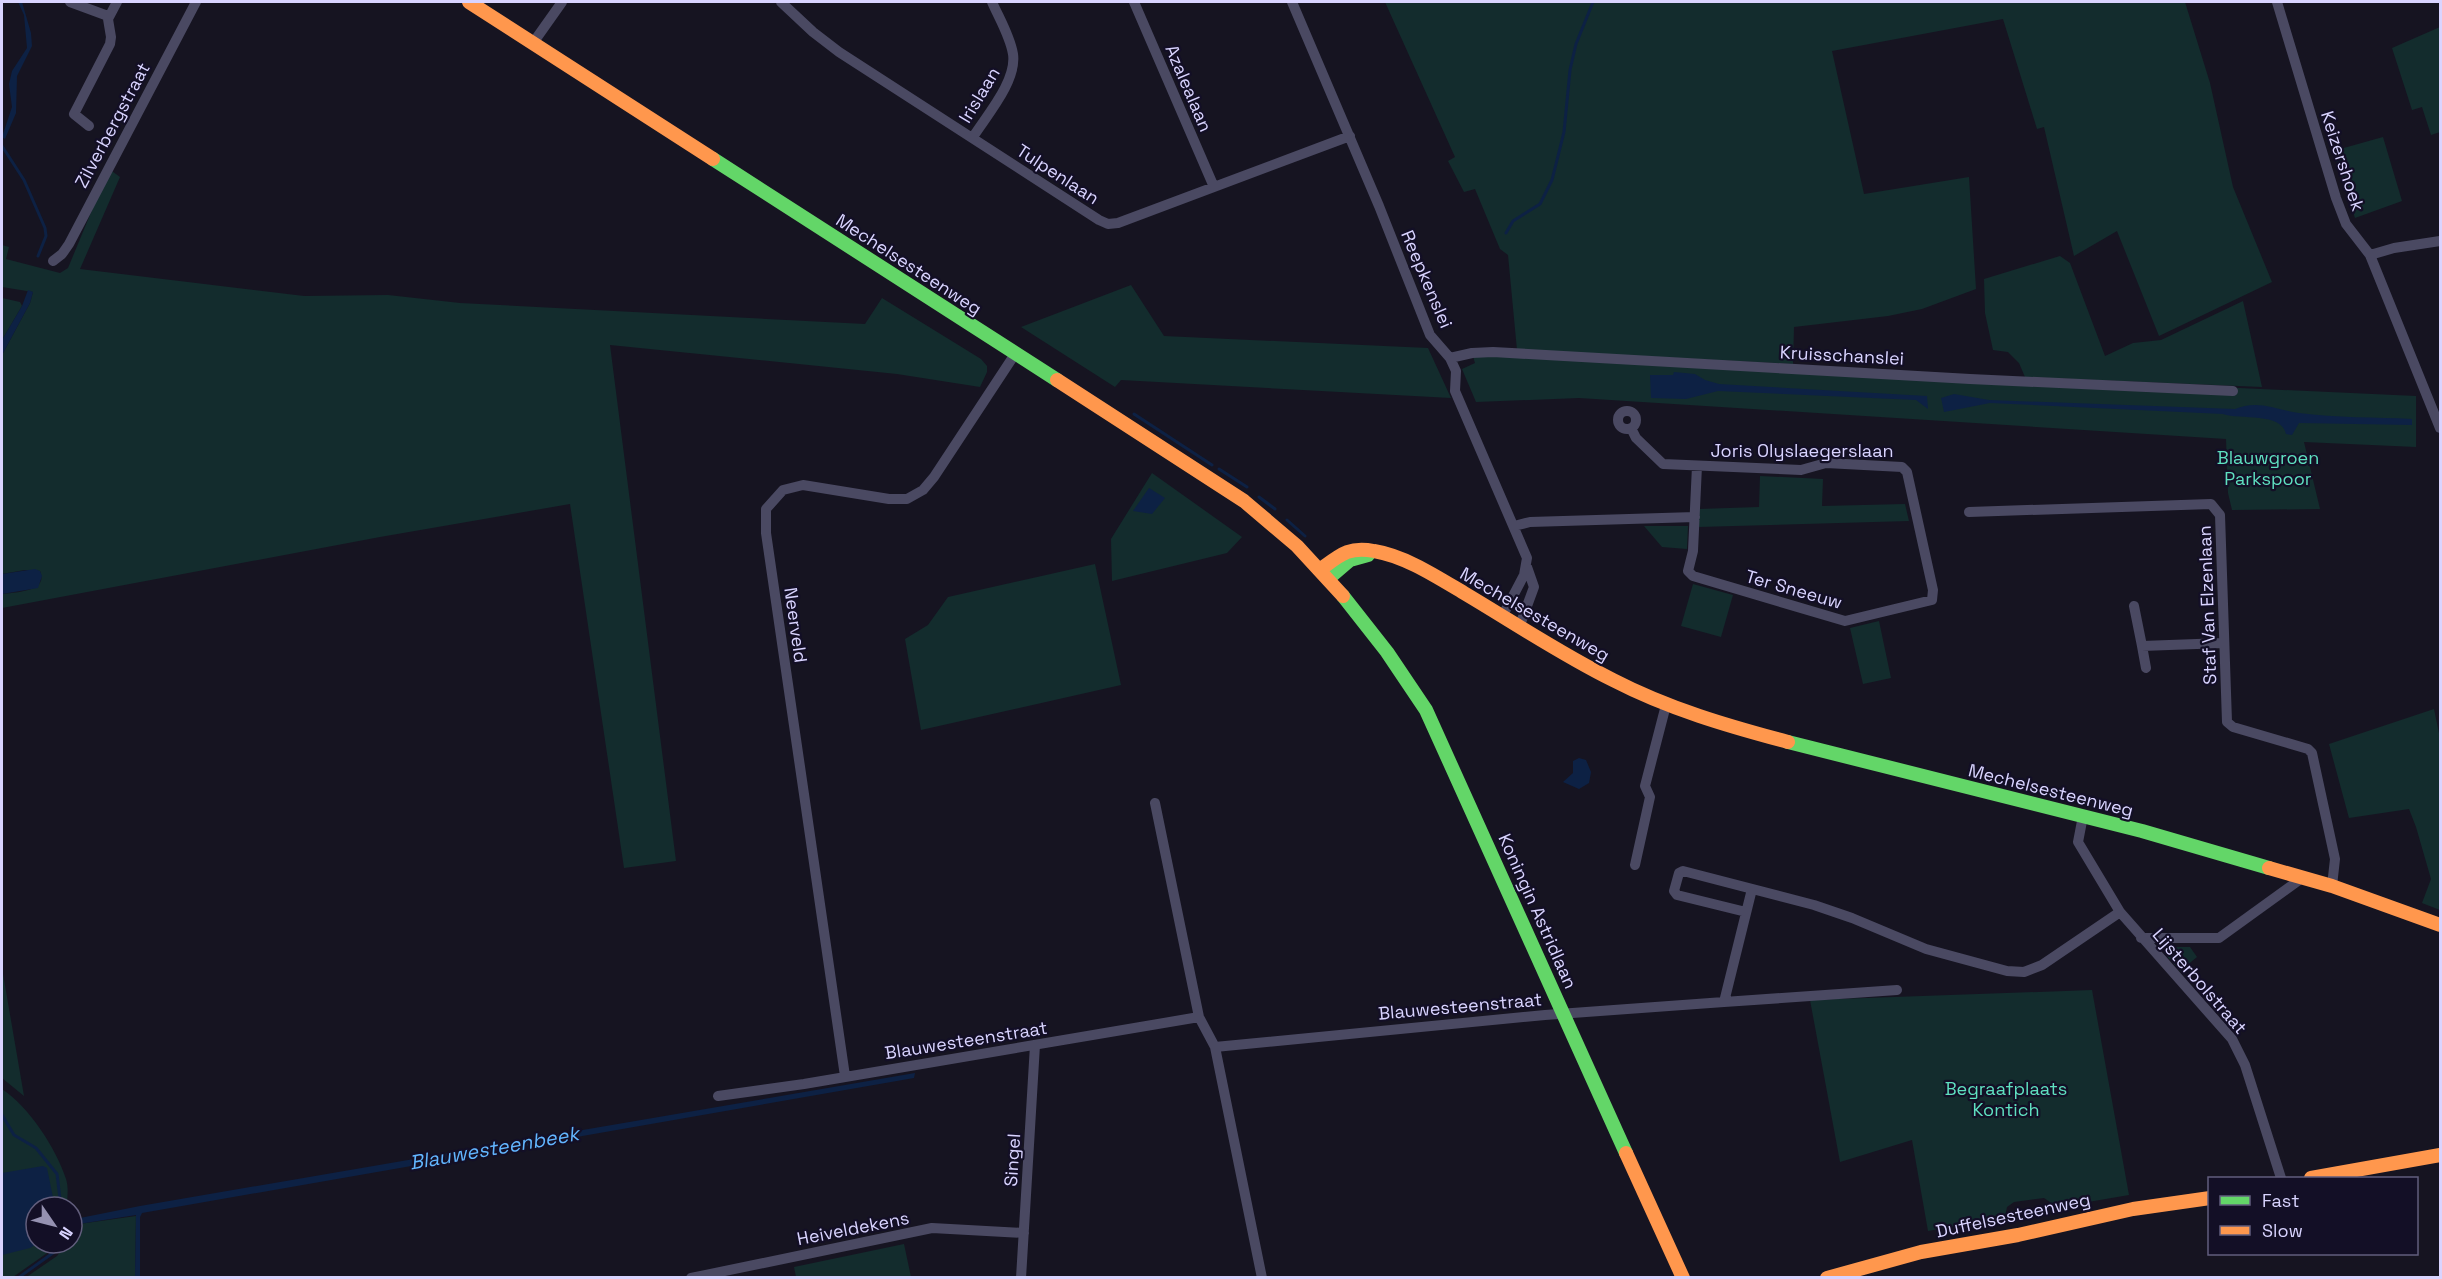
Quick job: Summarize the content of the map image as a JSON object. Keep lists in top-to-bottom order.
{
  "streets": {
    "main road": ["Mechelsesteenweg", "Koningin Astridlaan", "Duffelsesteenweg"],
    "street": [
      "Azalealaan",
      "Irislaan",
      "Zilverbergstraat",
      "Keizershoek",
      "Tulpenlaan",
      "Reepkenslei",
      "Kruisschanslei",
      "Joris Olyslaegerslaan",
      "Ter Sneeuw",
      "Staf Van Elzenlaan",
      "Neerveld",
      "Lijsterbolstraat",
      "Blauwesteenstraat",
      "Singel",
      "Heiveldekens"
    ]
  },
  "crossings": [
    ["Azalealaan", "Tulpenlaan"],
    ["Irislaan", "Tulpenlaan"],
    ["Tulpenlaan", "Reepkenslei"],
    ["Mechelsesteenweg", "Reepkenslei"],
    ["Mechelsesteenweg", "Staf Van Elzenlaan"],
    ["Mechelsesteenweg", "Neerveld"],
    ["Mechelsesteenweg", "Koningin Astridlaan"],
    ["Mechelsesteenweg", "Lijsterbolstraat"],
    ["Reepkenslei", "Kruisschanslei"],
    ["Joris Olyslaegerslaan", "Ter Sneeuw"],
    ["Neerveld", "Blauwesteenstraat"],
    ["Koningin Astridlaan", "Blauwesteenstraat"],
    ["Blauwesteenstraat", "Singel"],
    ["Singel", "Heiveldekens"]
  ],
  "water": ["Blauwesteenbeek"],
  "parks": ["Blauwgroen Parkspoor", "Begraafplaats Kontich"],
  "legend": ["Fast", "Slow"],
  "north": "bottom right"
}
